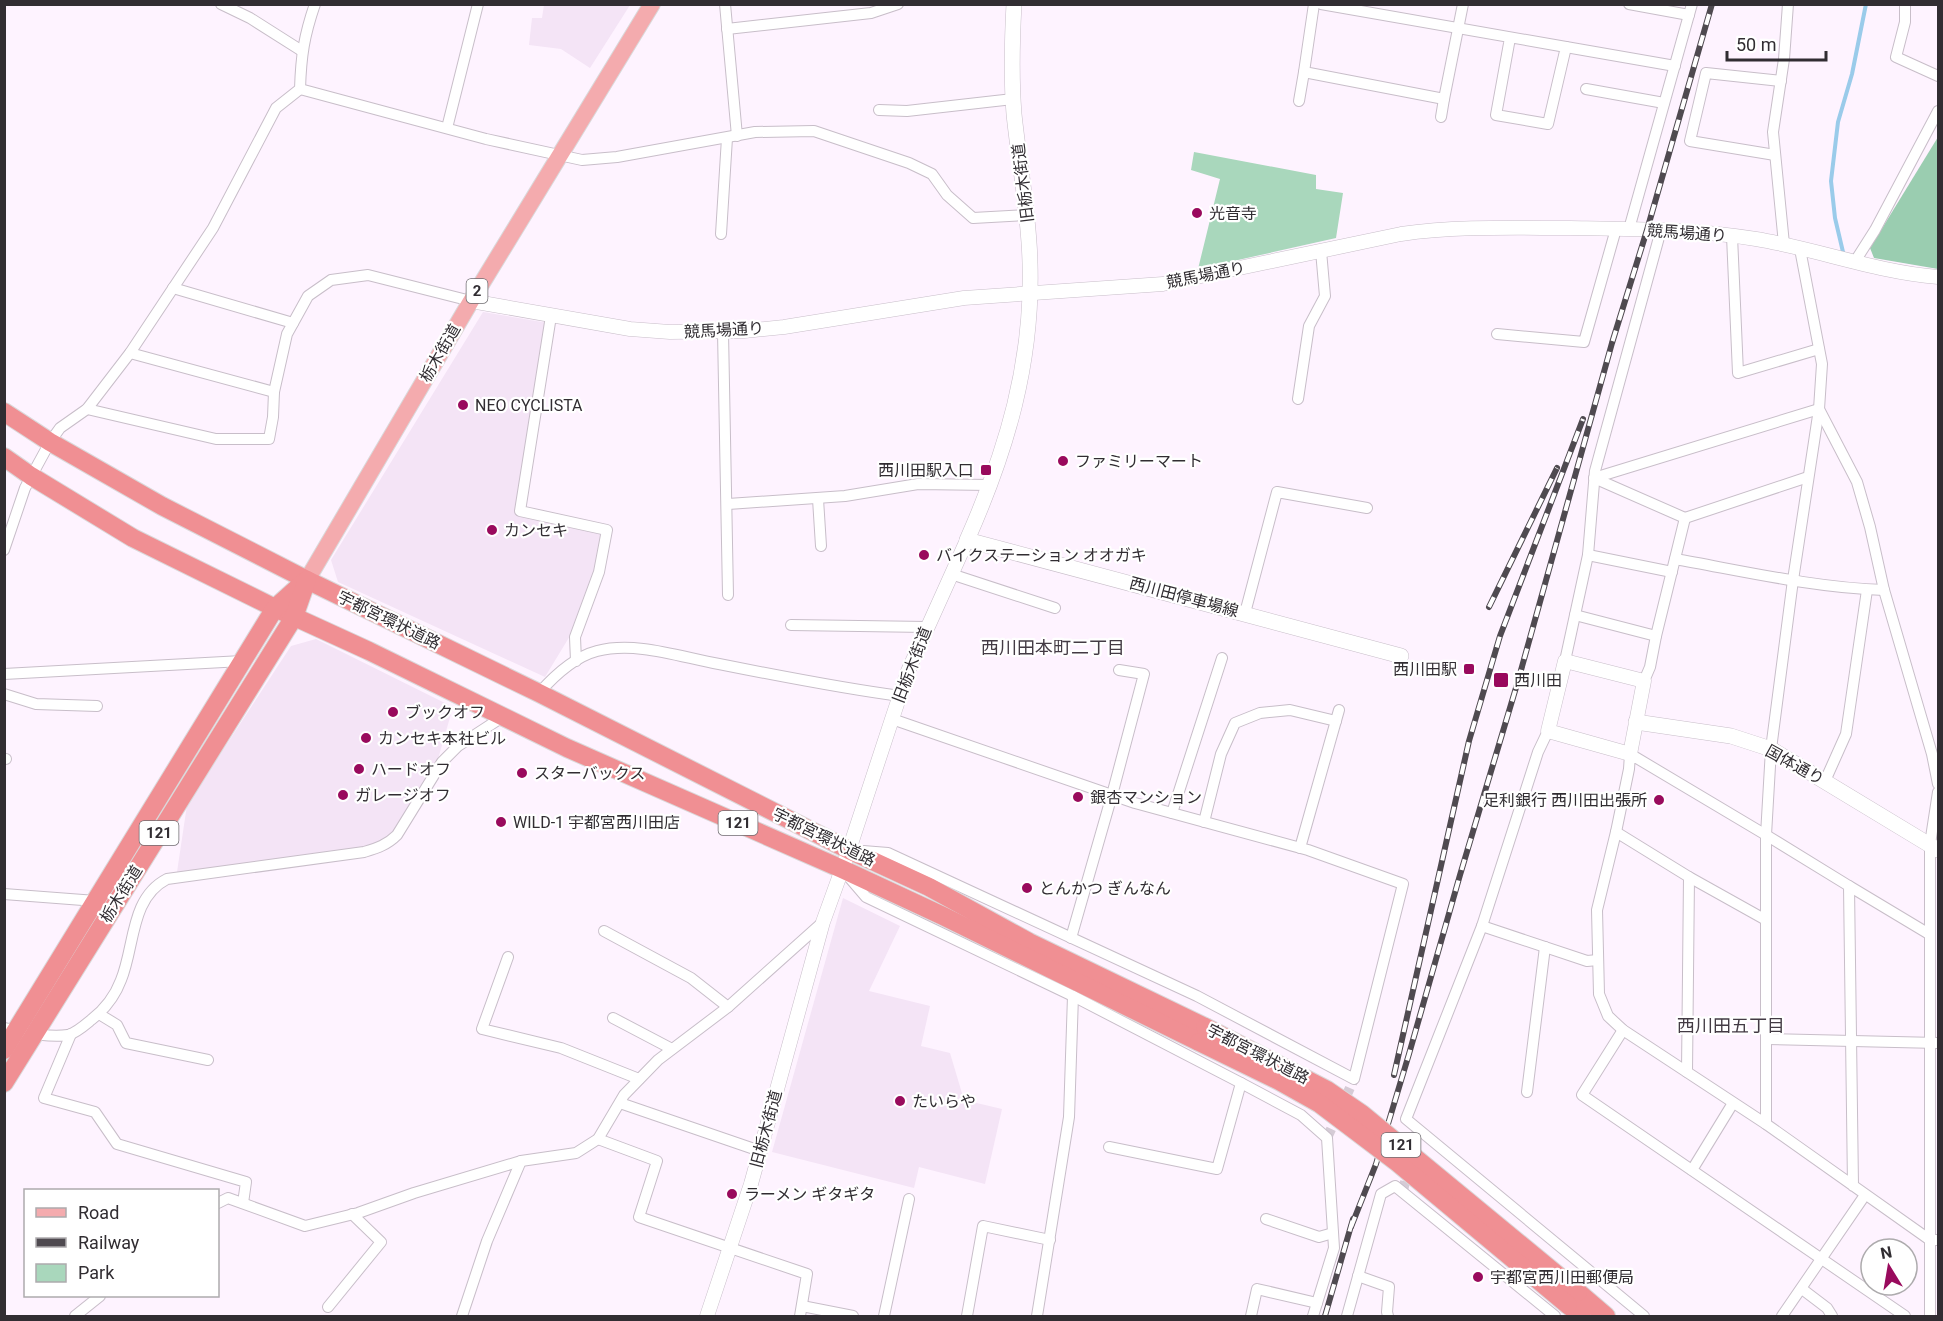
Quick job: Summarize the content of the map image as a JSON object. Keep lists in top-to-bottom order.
{
  "streets": {
    "highway": ["栃木街道", "宇都宮環状道路", "121"],
    "main road": [
      "旧栃木街道",
      "2",
      "西川田停車場線",
      "国体通り"
    ],
    "street": ["競馬場通り"]
  },
  "crossings": [
    ["旧栃木街道", "競馬場通り"],
    ["旧栃木街道", "西川田停車場線"],
    ["旧栃木街道", "宇都宮環状道路"],
    ["競馬場通り", "栃木街道"],
    ["栃木街道", "宇都宮環状道路"]
  ],
  "districts": ["西川田本町二丁目", "西川田五丁目"],
  "places": {
    "other": [
      "光音寺",
      "NEO CYCLISTA",
      "ファミリーマート",
      "カンセキ",
      "バイクステーション オオガキ",
      "ブックオフ",
      "カンセキ本社ビル",
      "ハードオフ",
      "スターバックス",
      "ガレージオフ",
      "銀杏マンション",
      "足利銀行 西川田出張所",
      "WILD-1 宇都宮西川田店",
      "とんかつ ぎんなん",
      "たいらや",
      "ラーメン ギタギタ",
      "宇都宮西川田郵便局"
    ],
    "transit": ["西川田駅入口", "西川田駅", "西川田"]
  },
  "legend": ["Road", "Railway", "Park"],
  "scale_bar": "50 m",
  "north": "top"
}
